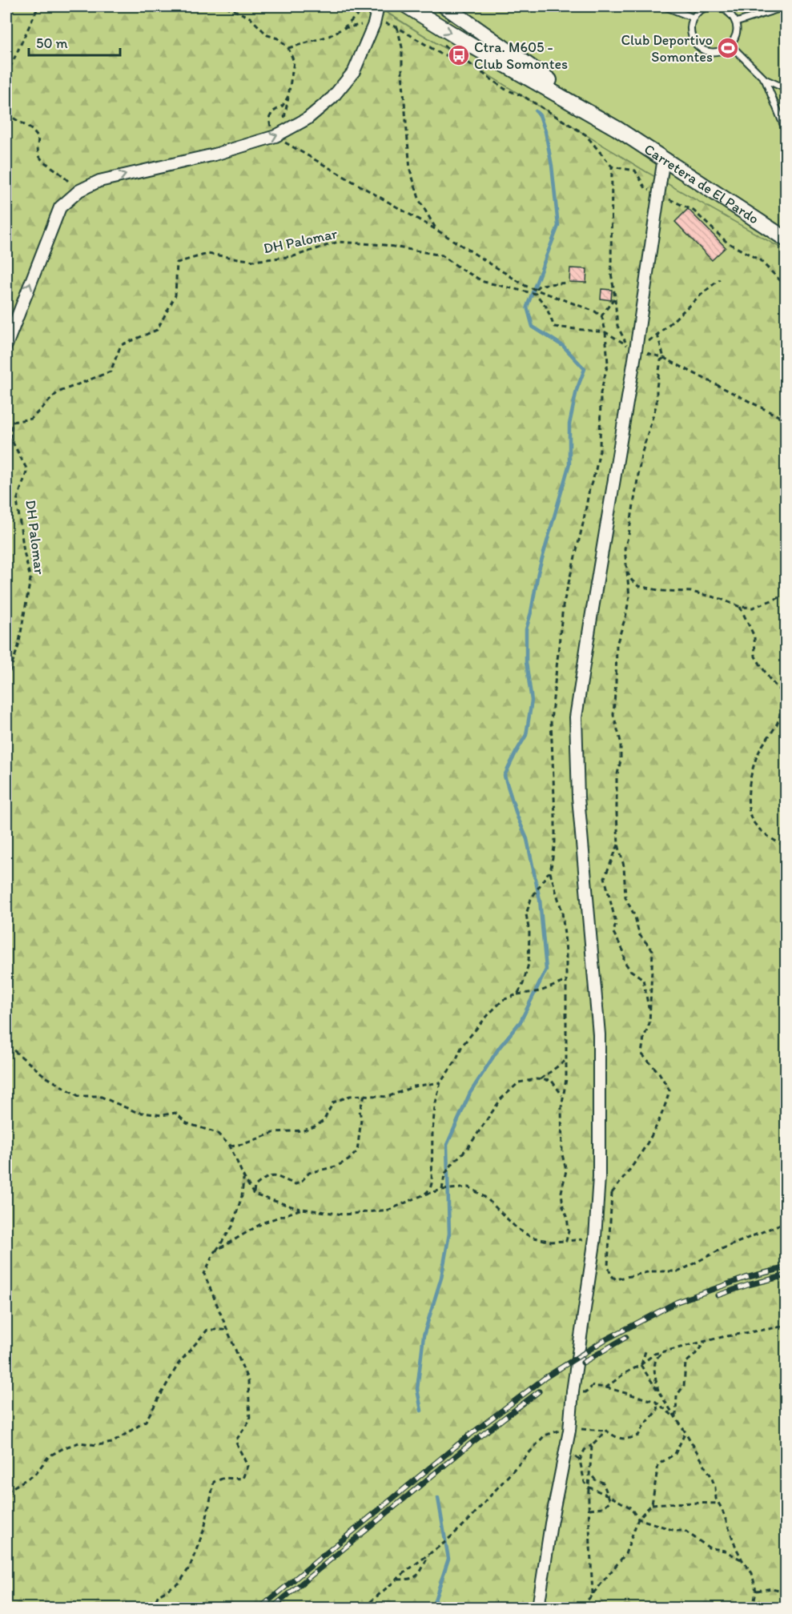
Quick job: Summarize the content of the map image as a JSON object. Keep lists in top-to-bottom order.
{
  "streets": {
    "street": ["Carretera de El Pardo"],
    "path": ["DH Palomar"]
  },
  "places": {
    "sports": ["Club Deportivo Somontes"],
    "bus stop": ["Ctra. M605 - Club Somontes"]
  },
  "scale_bar": "50 m"
}
